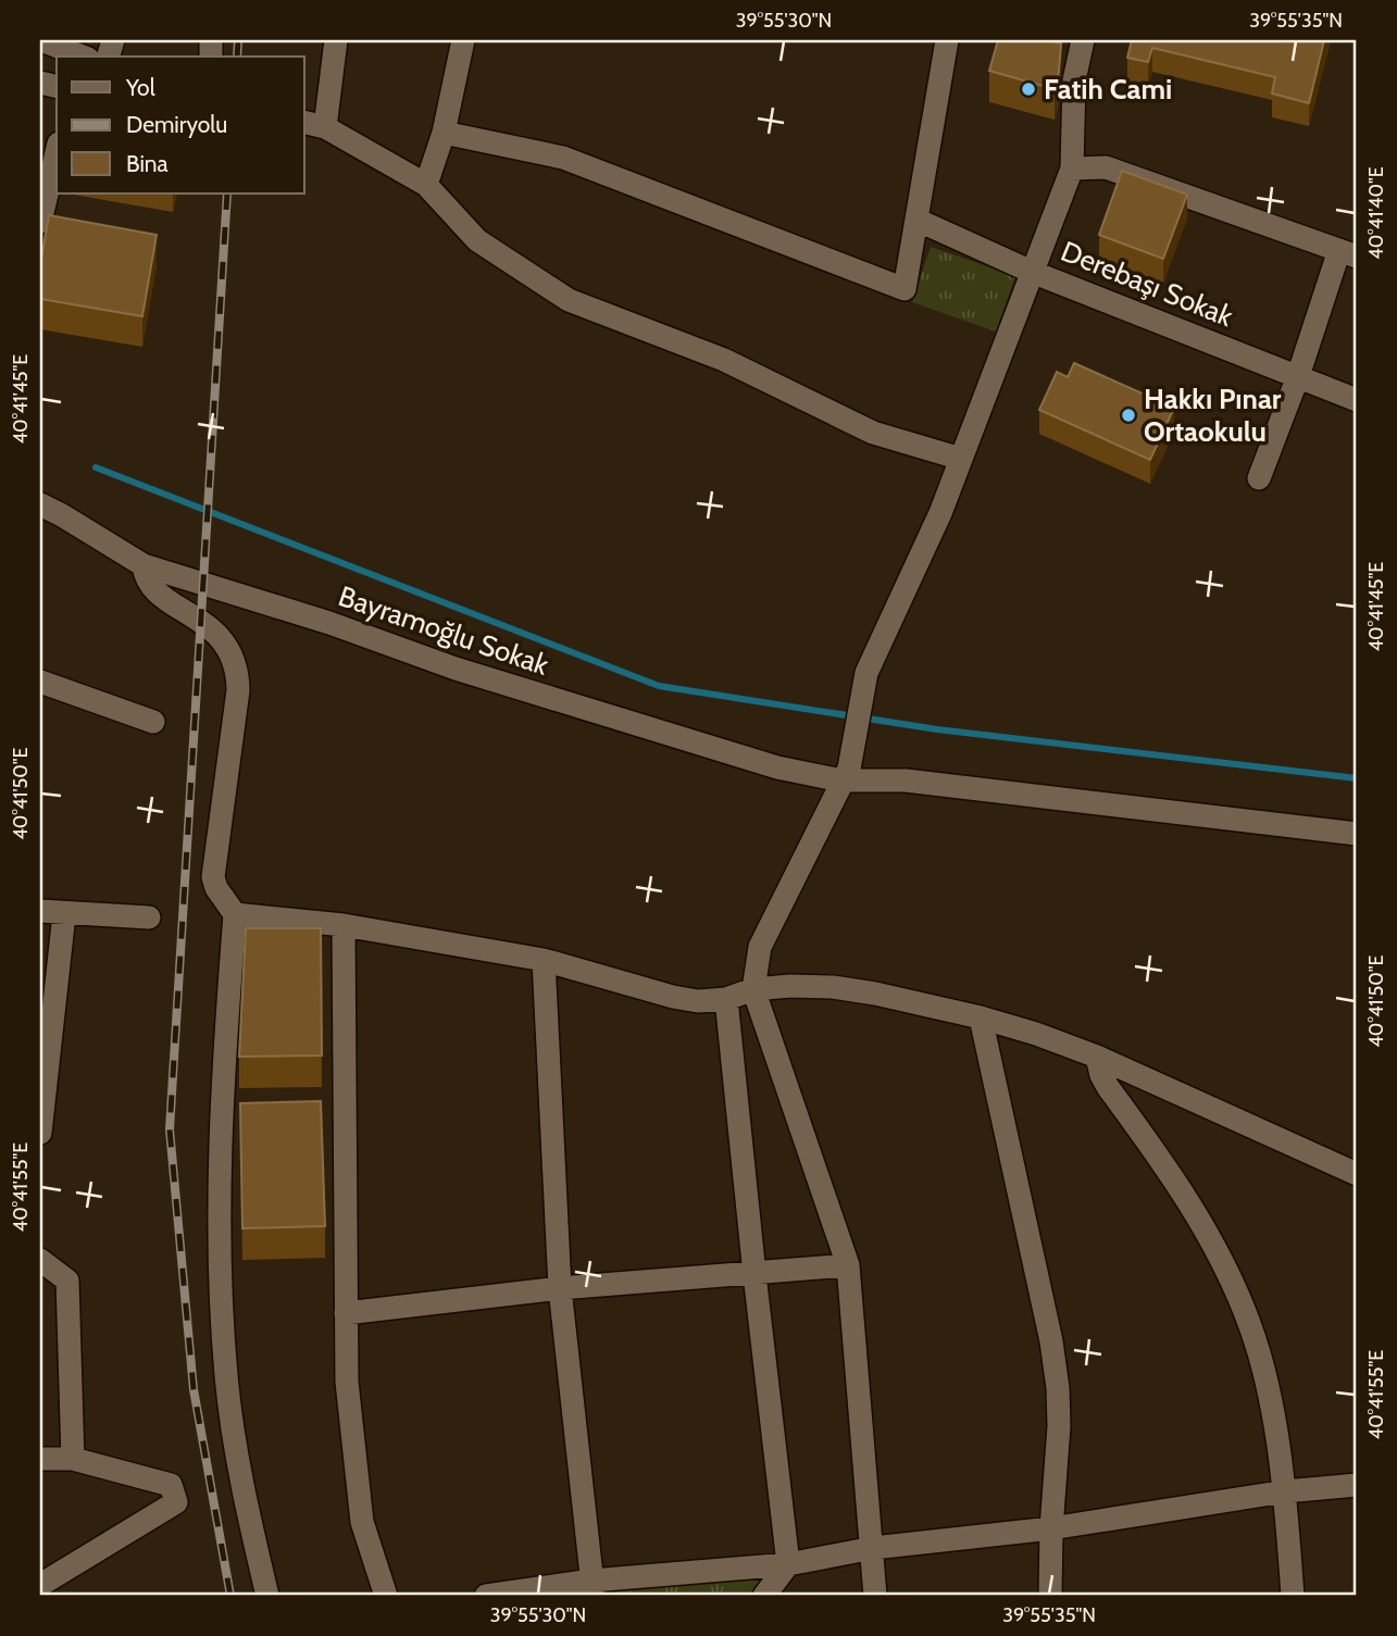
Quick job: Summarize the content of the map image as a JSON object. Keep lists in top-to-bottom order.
{
  "streets": {
    "street": ["Derebaşı Sokak", "Bayramoğlu Sokak"]
  },
  "places": ["Fatih Cami", "Hakkı Pınar Ortaokulu"],
  "legend": ["Yol", "Demiryolu", "Bina"],
  "coordinates": [
    "39°55'30\"N",
    "39°55'35\"N",
    "40°41'40\"E",
    "40°41'45\"E",
    "40°41'50\"E",
    "40°41'55\"E"
  ]
}
